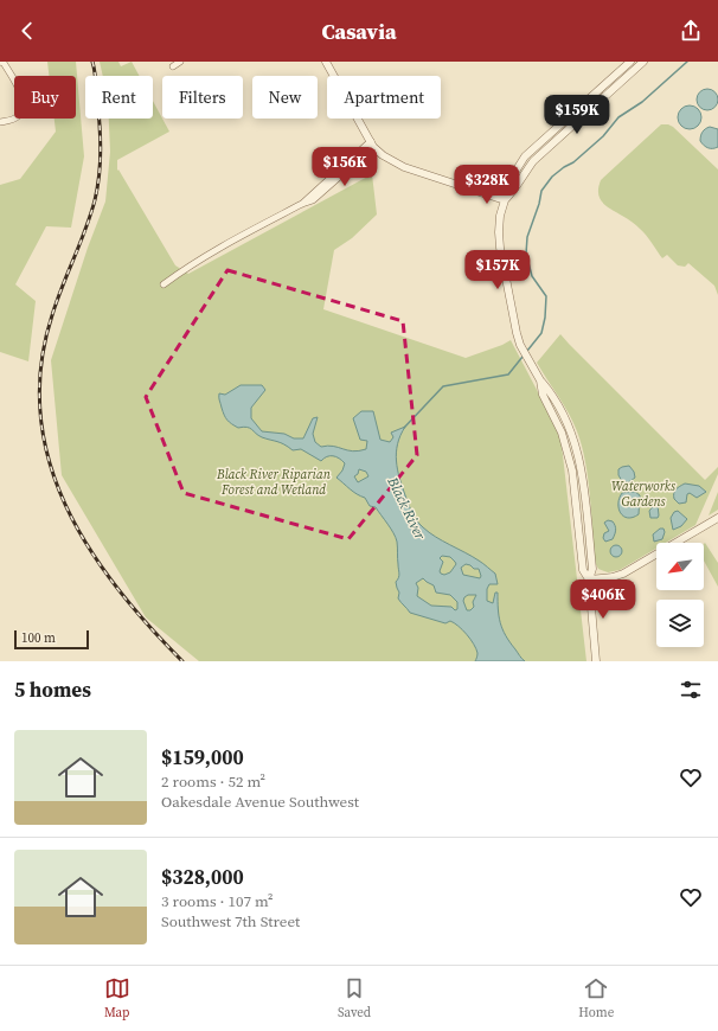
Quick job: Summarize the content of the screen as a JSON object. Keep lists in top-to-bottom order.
{
  "water": ["Black River"],
  "parks": ["Black River Riparian Forest and Wetland", "Waterworks Gardens"],
  "scale_bar": "100 m",
  "north": "bottom left",
  "page": {
    "header": "Casavia",
    "chip": [
      "Buy",
      "Rent",
      "Filters",
      "New",
      "Apartment"
    ],
    "price": [
      "$159K",
      "$156K",
      "$328K",
      "$157K",
      "$406K"
    ],
    "scale": "100 m",
    "heading": "5 homes",
    "list": [
      {
        "name": "$159,000",
        "note": "2 rooms · 52 m² · Oakesdale Avenue Southwest"
      },
      {
        "name": "$328,000",
        "note": "3 rooms · 107 m² · Southwest 7th Street"
      }
    ],
    "tabs": ["Map", "Saved", "Home"]
  }
}
